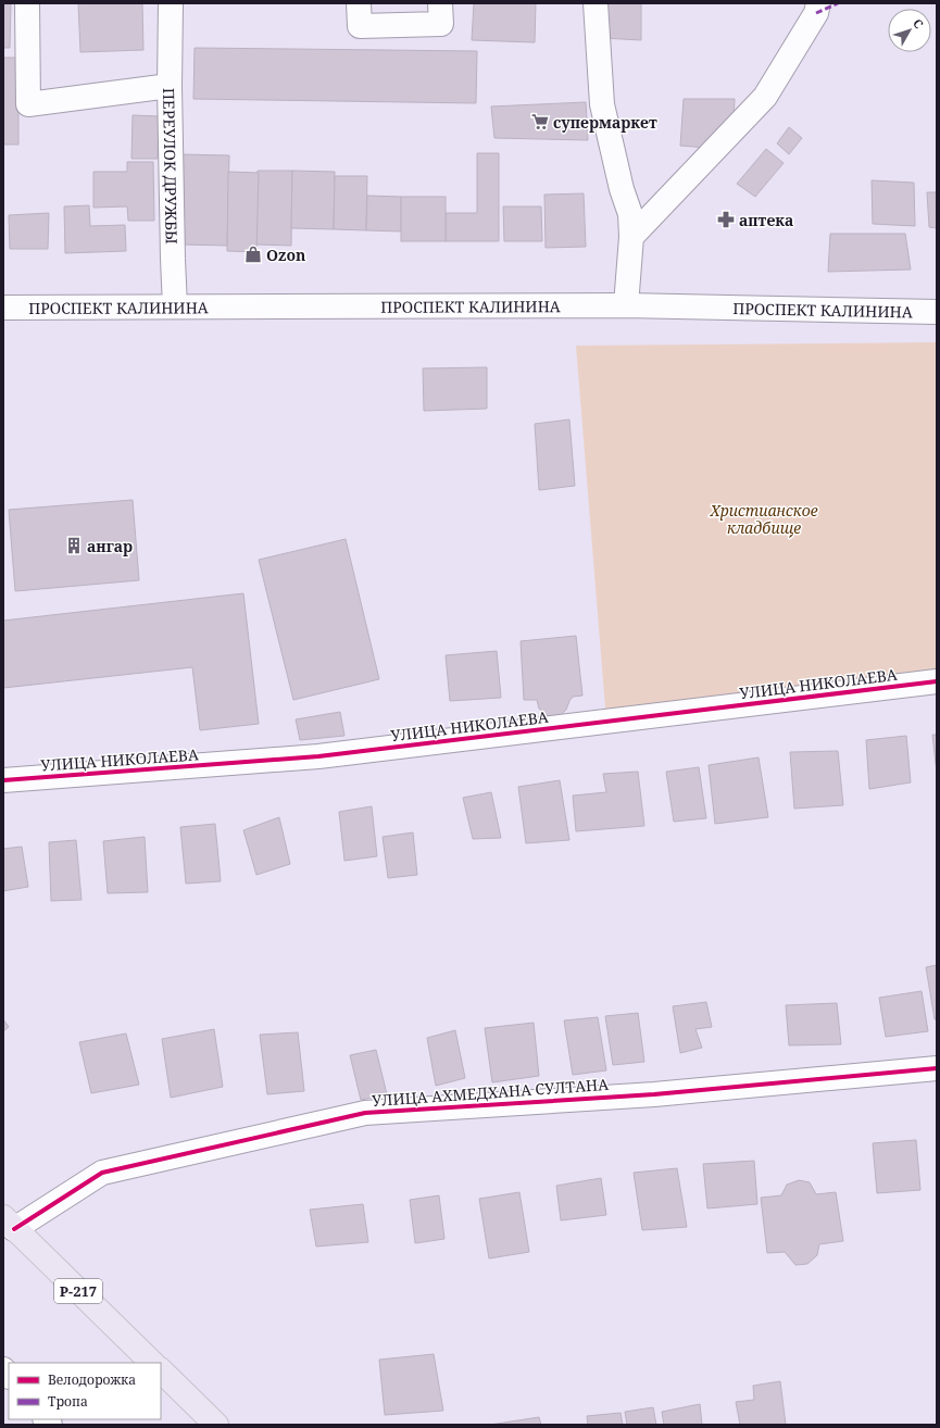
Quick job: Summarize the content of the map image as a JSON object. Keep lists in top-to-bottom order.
{
  "streets": {
    "highway": ["Р-217"],
    "street": [
      "ПЕРЕУЛОК ДРУЖБЫ",
      "ПРОСПЕКТ КАЛИНИНА",
      "УЛИЦА НИКОЛАЕВА",
      "УЛИЦА АХМЕДХАНА СУЛТАНА"
    ]
  },
  "crossings": [
    ["ПЕРЕУЛОК ДРУЖБЫ", "ПРОСПЕКТ КАЛИНИНА"],
    ["УЛИЦА АХМЕДХАНА СУЛТАНА", "Р-217"]
  ],
  "parks": ["Христианское кладбище"],
  "places": {
    "supermarket": ["супермаркет"],
    "pharmacy": ["аптека"],
    "shop": ["Ozon"],
    "building": ["ангар"]
  },
  "legend": ["Велодорожка", "Тропа"],
  "north": "top right"
}
